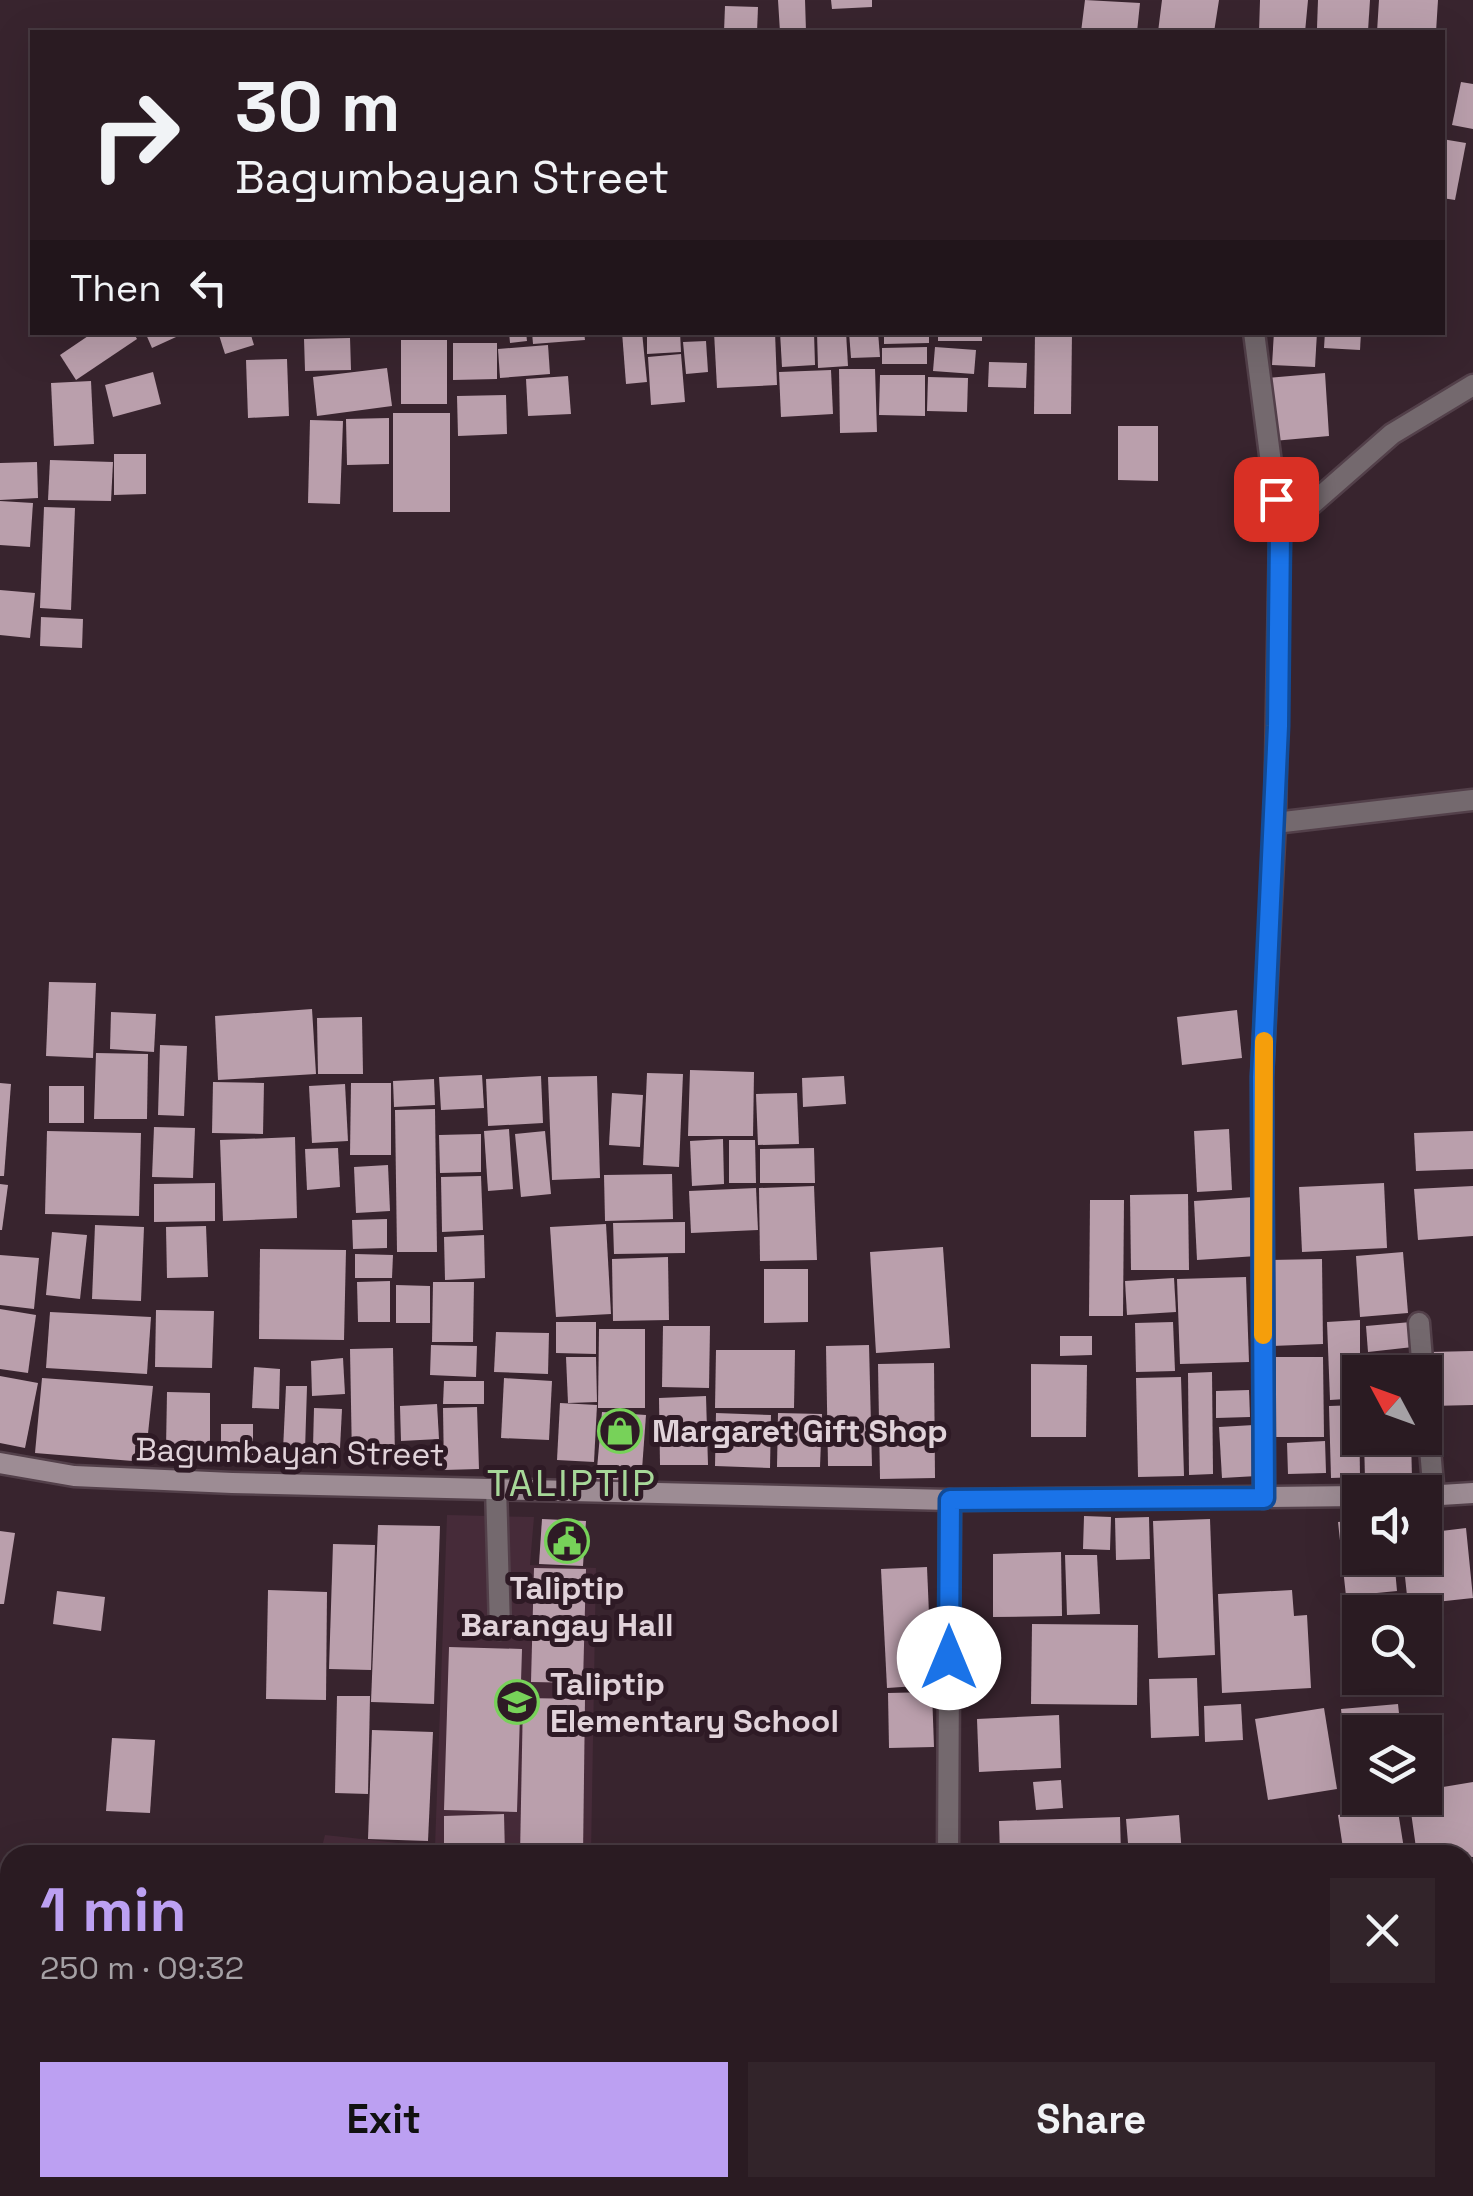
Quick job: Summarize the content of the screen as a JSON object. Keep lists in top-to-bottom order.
{
  "streets": {
    "main road": ["Bagumbayan Street"]
  },
  "districts": ["TALIPTIP"],
  "places": {
    "shop": ["Margaret Gift Shop"],
    "public building": ["Taliptip Barangay Hall"],
    "school or university": ["Taliptip Elementary School"]
  },
  "north": "top left",
  "page": {
    "turn": ["30 m", "Bagumbayan Street"],
    "then": "Then",
    "heading": ["1 min", "250 m · 09:32"],
    "buttons": ["Exit", "Share"]
  }
}
